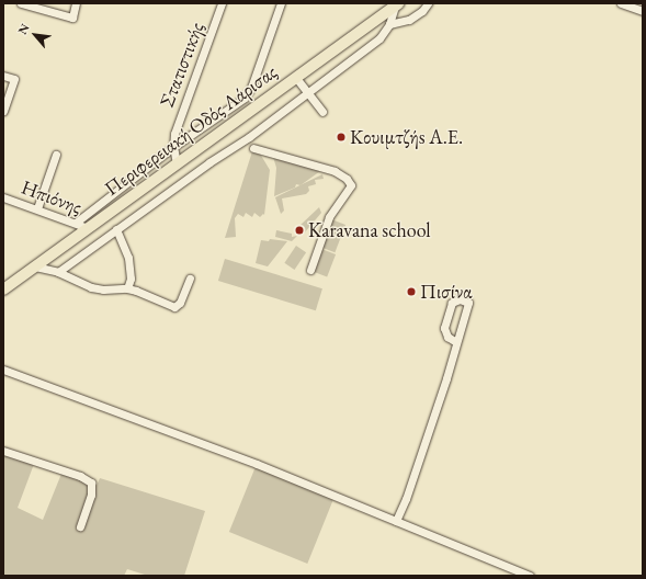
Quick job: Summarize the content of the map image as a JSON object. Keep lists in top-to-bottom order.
{
  "streets": {
    "highway": ["Περιφερειακή Οδός Λάρισας"],
    "street": ["Στατιστικής", "Ηπιόνης"]
  },
  "crossings": [
    ["Στατιστικής", "Περιφερειακή Οδός Λάρισας"],
    ["Περιφερειακή Οδός Λάρισας", "Ηπιόνης"]
  ],
  "places": ["Κουιμτζήs Α.Ε.", "Karavana school", "Πισίνα"],
  "north": "top left"
}
